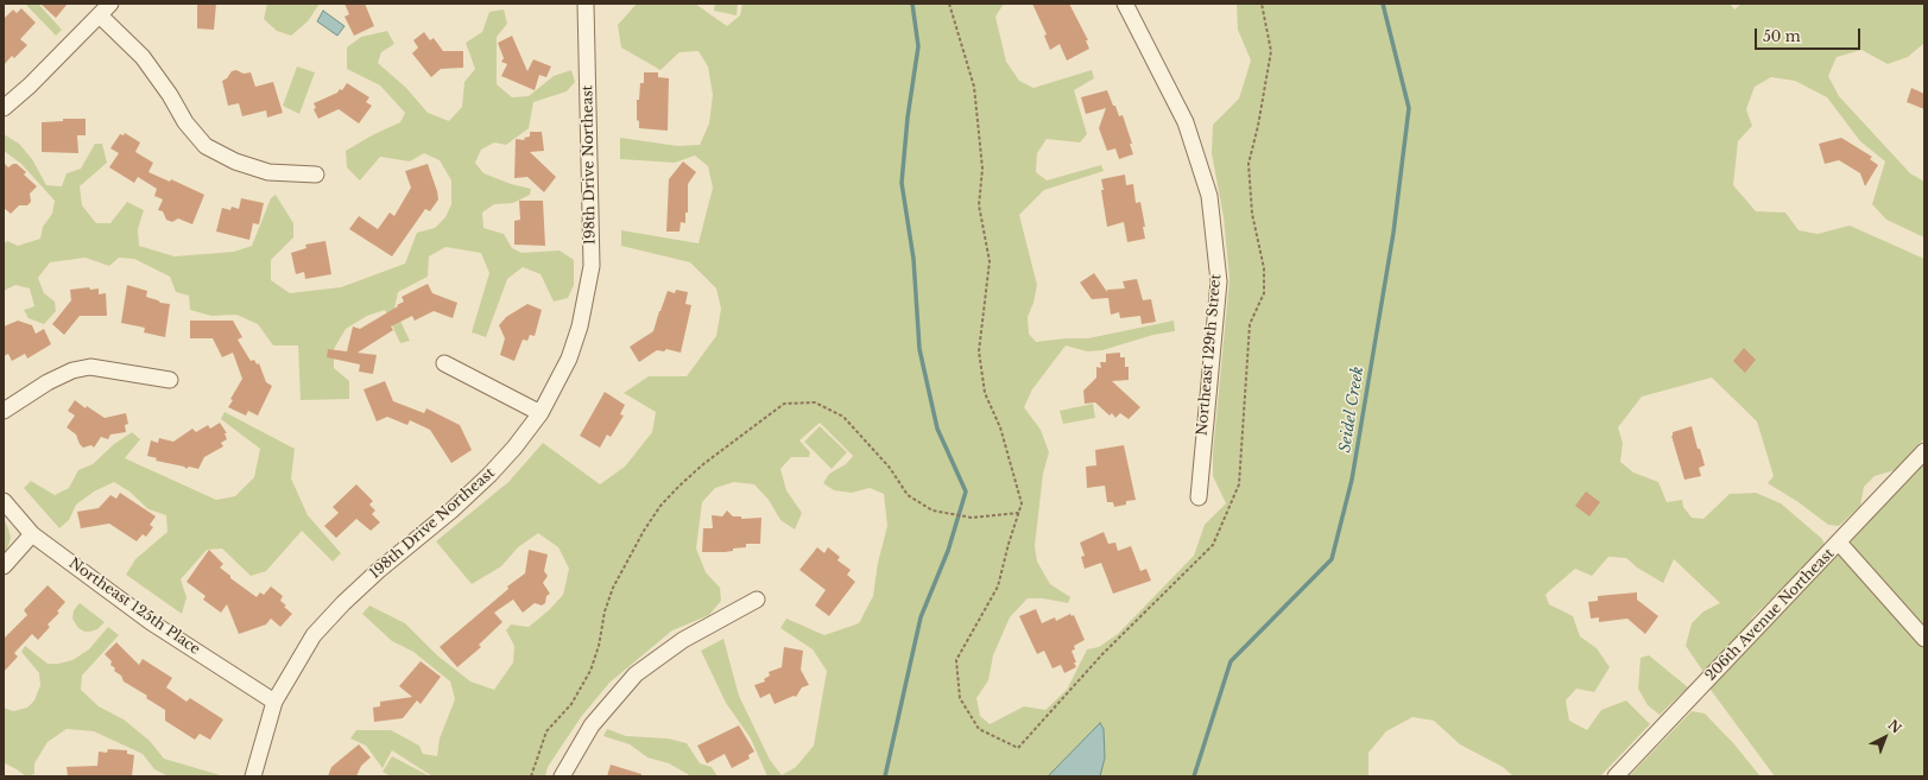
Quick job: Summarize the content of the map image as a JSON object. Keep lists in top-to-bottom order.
{
  "streets": {
    "street": [
      "198th Drive Northeast",
      "Northeast 129th Street",
      "Northeast 125th Place",
      "206th Avenue Northeast"
    ]
  },
  "crossings": [
    ["198th Drive Northeast", "Northeast 125th Place"]
  ],
  "water": ["Seidel Creek"],
  "scale_bar": "50 m",
  "north": "top right"
}
